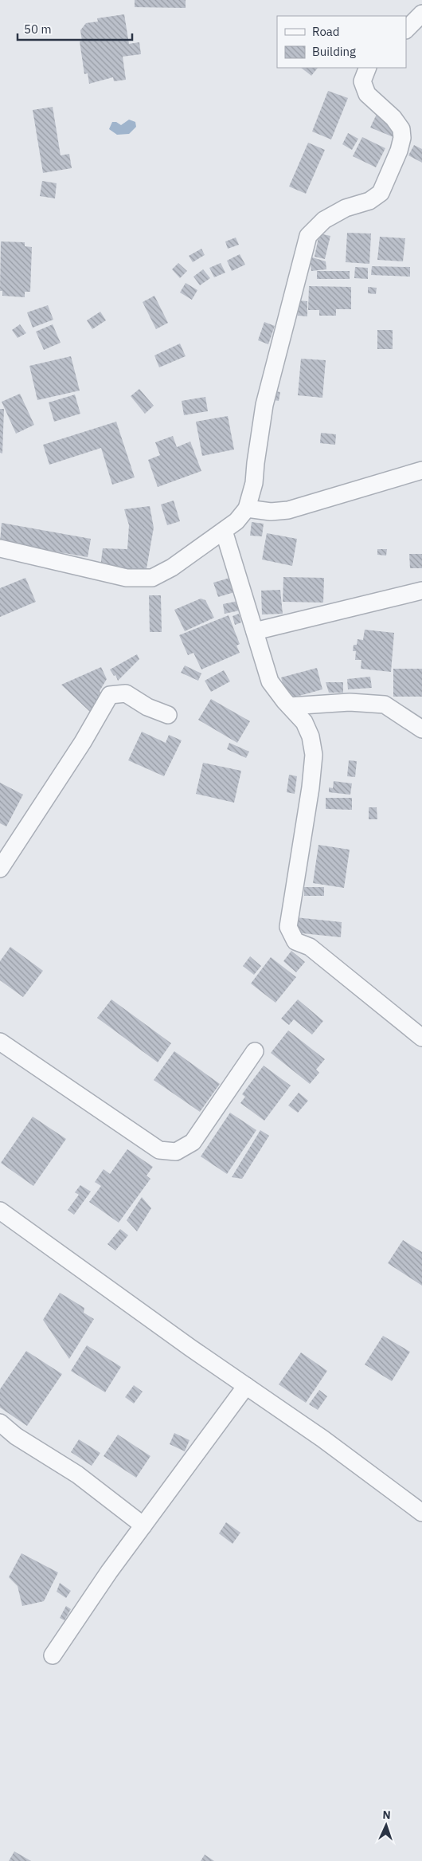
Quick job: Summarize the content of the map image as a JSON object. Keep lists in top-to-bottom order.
{
  "legend": ["Road", "Building"],
  "scale_bar": "50 m",
  "north": "top"
}
